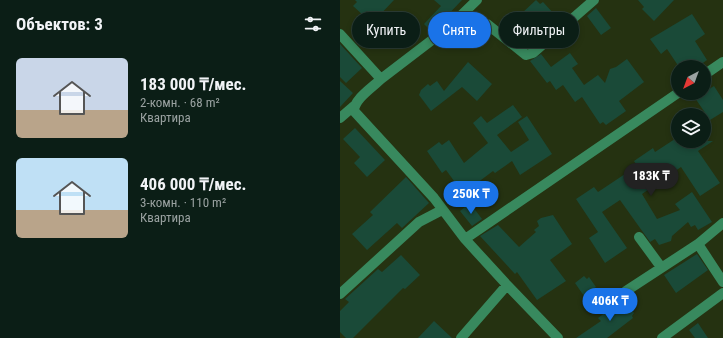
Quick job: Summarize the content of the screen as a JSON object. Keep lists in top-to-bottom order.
{
  "north": "bottom left",
  "page": {
    "heading": "Объектов: 3",
    "chip": ["Купить", "Снять", "Фильтры"],
    "list": [
      {
        "name": "183 000 ₸/мес.",
        "note": "2-комн. · 68 m² · Квартира"
      },
      {
        "name": "406 000 ₸/мес.",
        "note": "3-комн. · 110 m² · Квартира"
      }
    ],
    "price": ["183K ₸", "250K ₸", "406K ₸"]
  }
}
